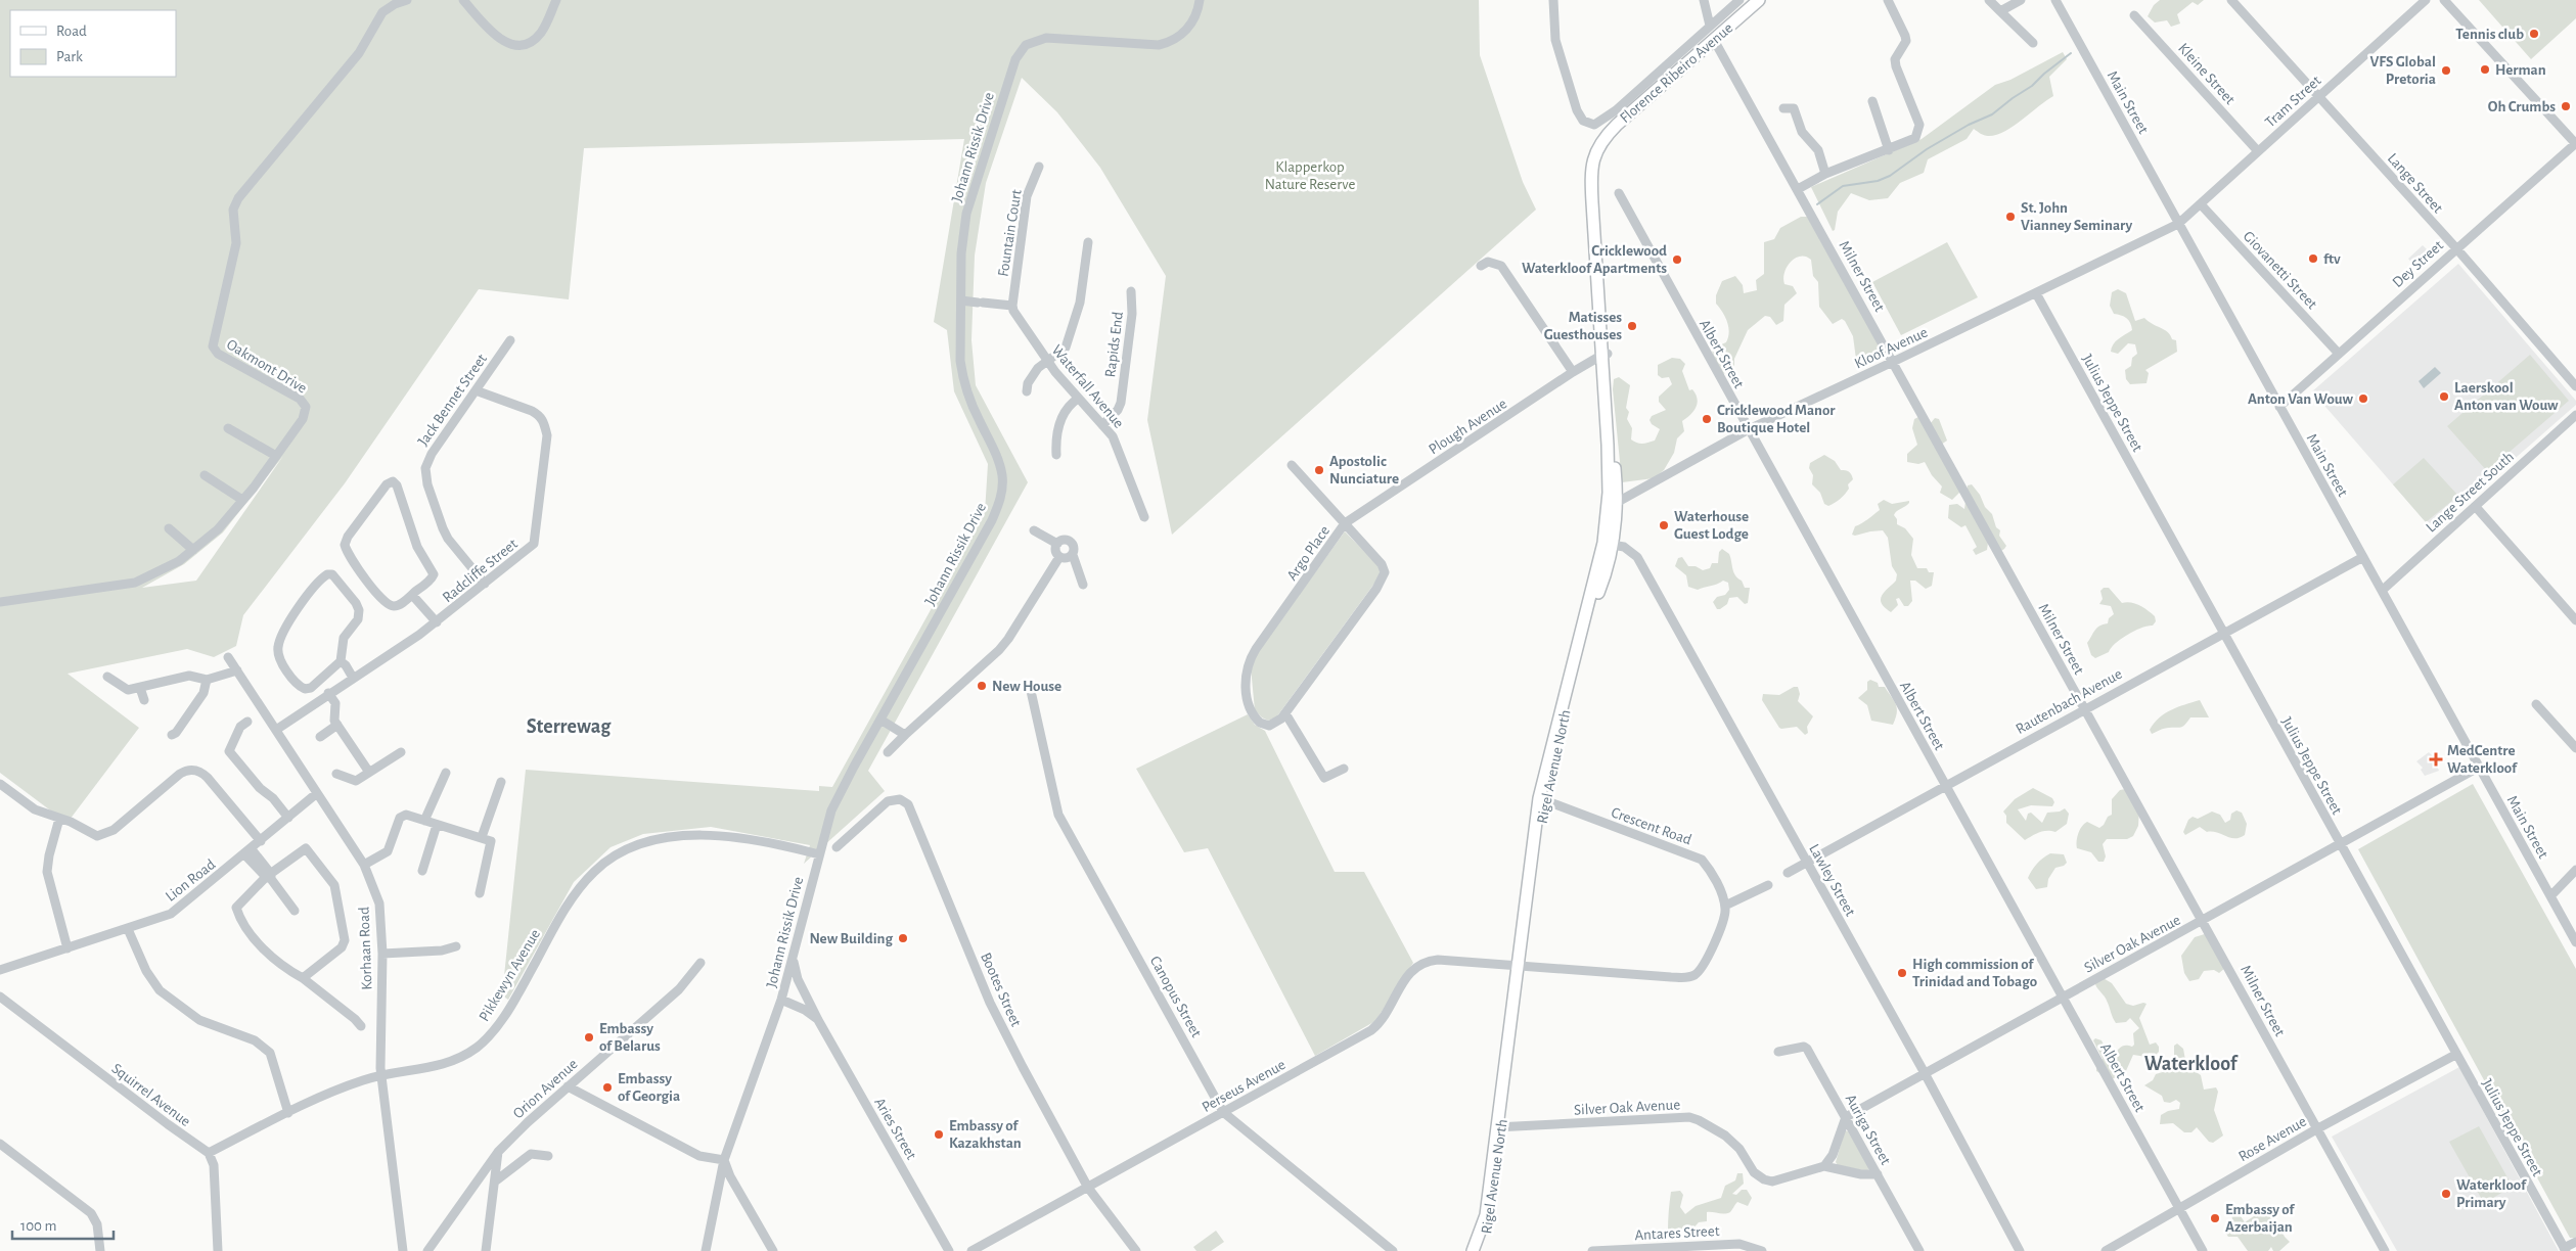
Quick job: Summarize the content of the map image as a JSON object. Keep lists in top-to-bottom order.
{
  "streets": {
    "main road": ["Florence Ribeiro Avenue", "Rigel Avenue North"],
    "street": [
      "Kleine Street",
      "Tram Street",
      "Main Street",
      "Johann Rissik Drive",
      "Lange Street",
      "Fountain Court",
      "Dey Street",
      "Giovanetti Street",
      "Milner Street",
      "Rapids End",
      "Kloof Avenue",
      "Albert Street",
      "Oakmont Drive",
      "Waterfall Avenue",
      "Jack Bennet Street",
      "Julius Jeppe Street",
      "Plough Avenue",
      "Lange Street South",
      "Argo Place",
      "Radcliffe Street",
      "Rautenbach Avenue",
      "Crescent Road",
      "Lion Road",
      "Lawley Street",
      "Silver Oak Avenue",
      "Korhaan Road",
      "Pikkewyn Avenue",
      "Bootes Street",
      "Canopus Street",
      "Perseus Avenue",
      "Orion Avenue",
      "Squirrel Avenue",
      "Aries Street",
      "Auriga Street",
      "Rose Avenue",
      "Antares Street"
    ]
  },
  "crossings": [
    ["Florence Ribeiro Avenue", "Milner Street"],
    ["Florence Ribeiro Avenue", "Rigel Avenue North"],
    ["Kleine Street", "Tram Street"],
    ["Tram Street", "Main Street"],
    ["Tram Street", "Lange Street"],
    ["Tram Street", "Giovanetti Street"],
    ["Tram Street", "Kloof Avenue"],
    ["Main Street", "Dey Street"],
    ["Main Street", "Kloof Avenue"],
    ["Main Street", "Lange Street South"],
    ["Main Street", "Rautenbach Avenue"],
    ["Main Street", "Silver Oak Avenue"],
    ["Johann Rissik Drive", "Pikkewyn Avenue"],
    ["Johann Rissik Drive", "Aries Street"],
    ["Lange Street", "Dey Street"],
    ["Fountain Court", "Waterfall Avenue"],
    ["Dey Street", "Giovanetti Street"],
    ["Milner Street", "Kloof Avenue"],
    ["Milner Street", "Rautenbach Avenue"],
    ["Milner Street", "Silver Oak Avenue"],
    ["Milner Street", "Rose Avenue"],
    ["Rapids End", "Waterfall Avenue"],
    ["Kloof Avenue", "Albert Street"],
    ["Kloof Avenue", "Julius Jeppe Street"],
    ["Kloof Avenue", "Rigel Avenue North"],
    ["Albert Street", "Rautenbach Avenue"],
    ["Albert Street", "Silver Oak Avenue"],
    ["Albert Street", "Rose Avenue"],
    ["Jack Bennet Street", "Radcliffe Street"],
    ["Julius Jeppe Street", "Rautenbach Avenue"],
    ["Julius Jeppe Street", "Silver Oak Avenue"],
    ["Julius Jeppe Street", "Rose Avenue"],
    ["Plough Avenue", "Argo Place"],
    ["Plough Avenue", "Rigel Avenue North"],
    ["Radcliffe Street", "Korhaan Road"],
    ["Rautenbach Avenue", "Lawley Street"],
    ["Rigel Avenue North", "Crescent Road"],
    ["Rigel Avenue North", "Lawley Street"],
    ["Rigel Avenue North", "Silver Oak Avenue"],
    ["Rigel Avenue North", "Perseus Avenue"],
    ["Lion Road", "Korhaan Road"],
    ["Lawley Street", "Silver Oak Avenue"],
    ["Silver Oak Avenue", "Auriga Street"],
    ["Korhaan Road", "Pikkewyn Avenue"],
    ["Pikkewyn Avenue", "Squirrel Avenue"],
    ["Bootes Street", "Perseus Avenue"],
    ["Canopus Street", "Perseus Avenue"]
  ],
  "districts": ["Sterrewag", "Waterkloof"],
  "parks": ["Klapperkop Nature Reserve"],
  "places": {
    "other": [
      "Tennis club",
      "Herman",
      "VFS Global Pretoria",
      "Oh Crumbs",
      "St. John Vianney Seminary",
      "ftv",
      "Cricklewood Waterkloof Apartments",
      "Matisses Guesthouses",
      "Laerskool Anton van Wouw",
      "Anton Van Wouw",
      "Cricklewood Manor Boutique Hotel",
      "Apostolic Nunciature",
      "Waterhouse Guest Lodge",
      "New House",
      "New Building",
      "High commission of Trinidad and Tobago",
      "Embassy of Belarus",
      "Embassy of Georgia",
      "Embassy of Kazakhstan",
      "Waterkloof Primary",
      "Embassy of Azerbaijan"
    ],
    "health": ["MedCentre Waterkloof"]
  },
  "legend": ["Road", "Park"],
  "scale_bar": "100 m"
}
